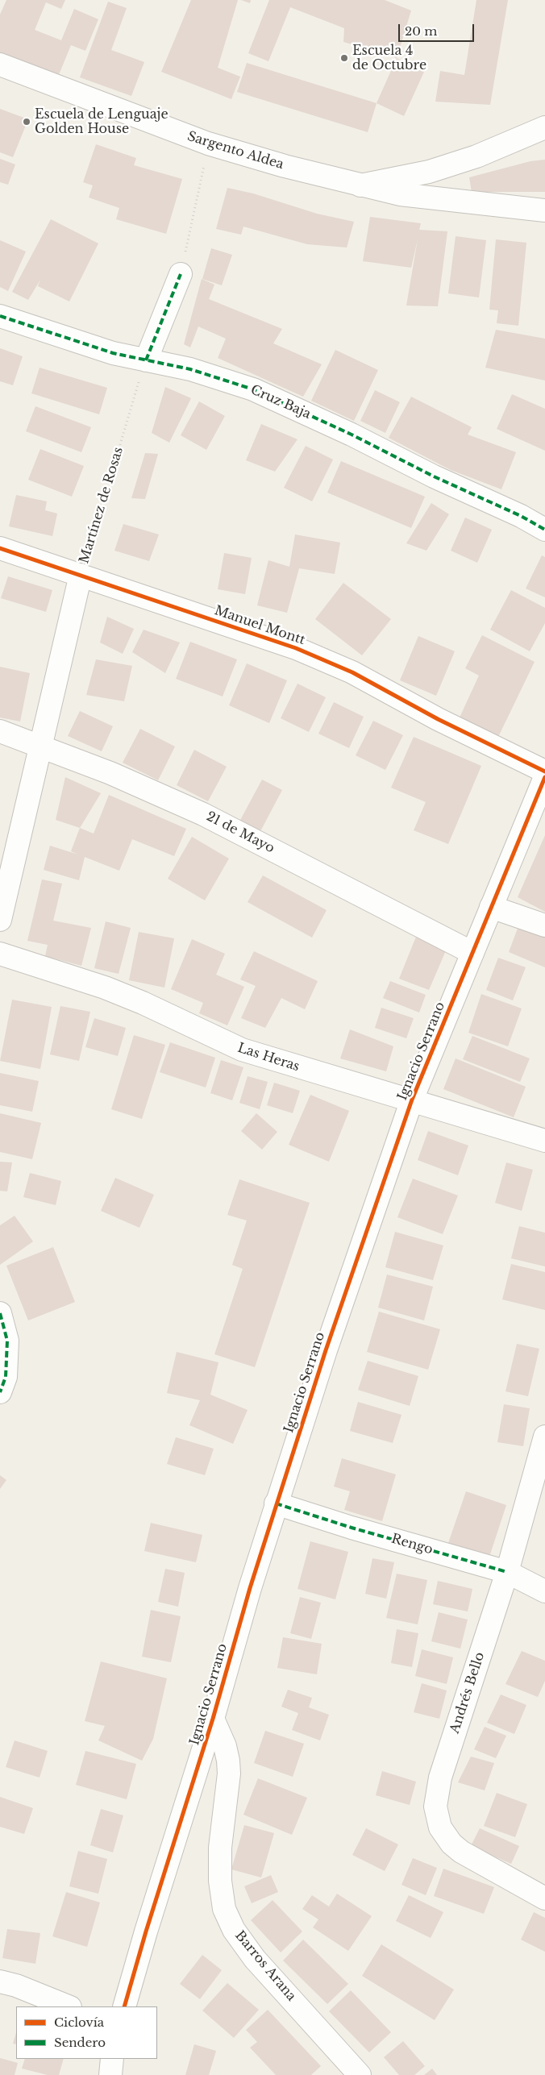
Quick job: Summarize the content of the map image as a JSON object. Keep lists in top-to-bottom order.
{
  "streets": {
    "street": [
      "Sargento Aldea",
      "Cruz Baja",
      "Martínez de Rosas",
      "Manuel Montt",
      "21 de Mayo",
      "Ignacio Serrano",
      "Las Heras",
      "Rengo",
      "Andrés Bello",
      "Barros Arana"
    ]
  },
  "crossings": [
    ["Cruz Baja", "Martínez de Rosas"],
    ["Martínez de Rosas", "Manuel Montt"],
    ["Martínez de Rosas", "21 de Mayo"],
    ["21 de Mayo", "Ignacio Serrano"],
    ["Ignacio Serrano", "Las Heras"],
    ["Ignacio Serrano", "Rengo"],
    ["Ignacio Serrano", "Barros Arana"],
    ["Rengo", "Andrés Bello"]
  ],
  "places": ["Escuela 4 de Octubre", "Escuela de Lenguaje Golden House"],
  "legend": ["Ciclovía", "Sendero"],
  "scale_bar": "20 m"
}
